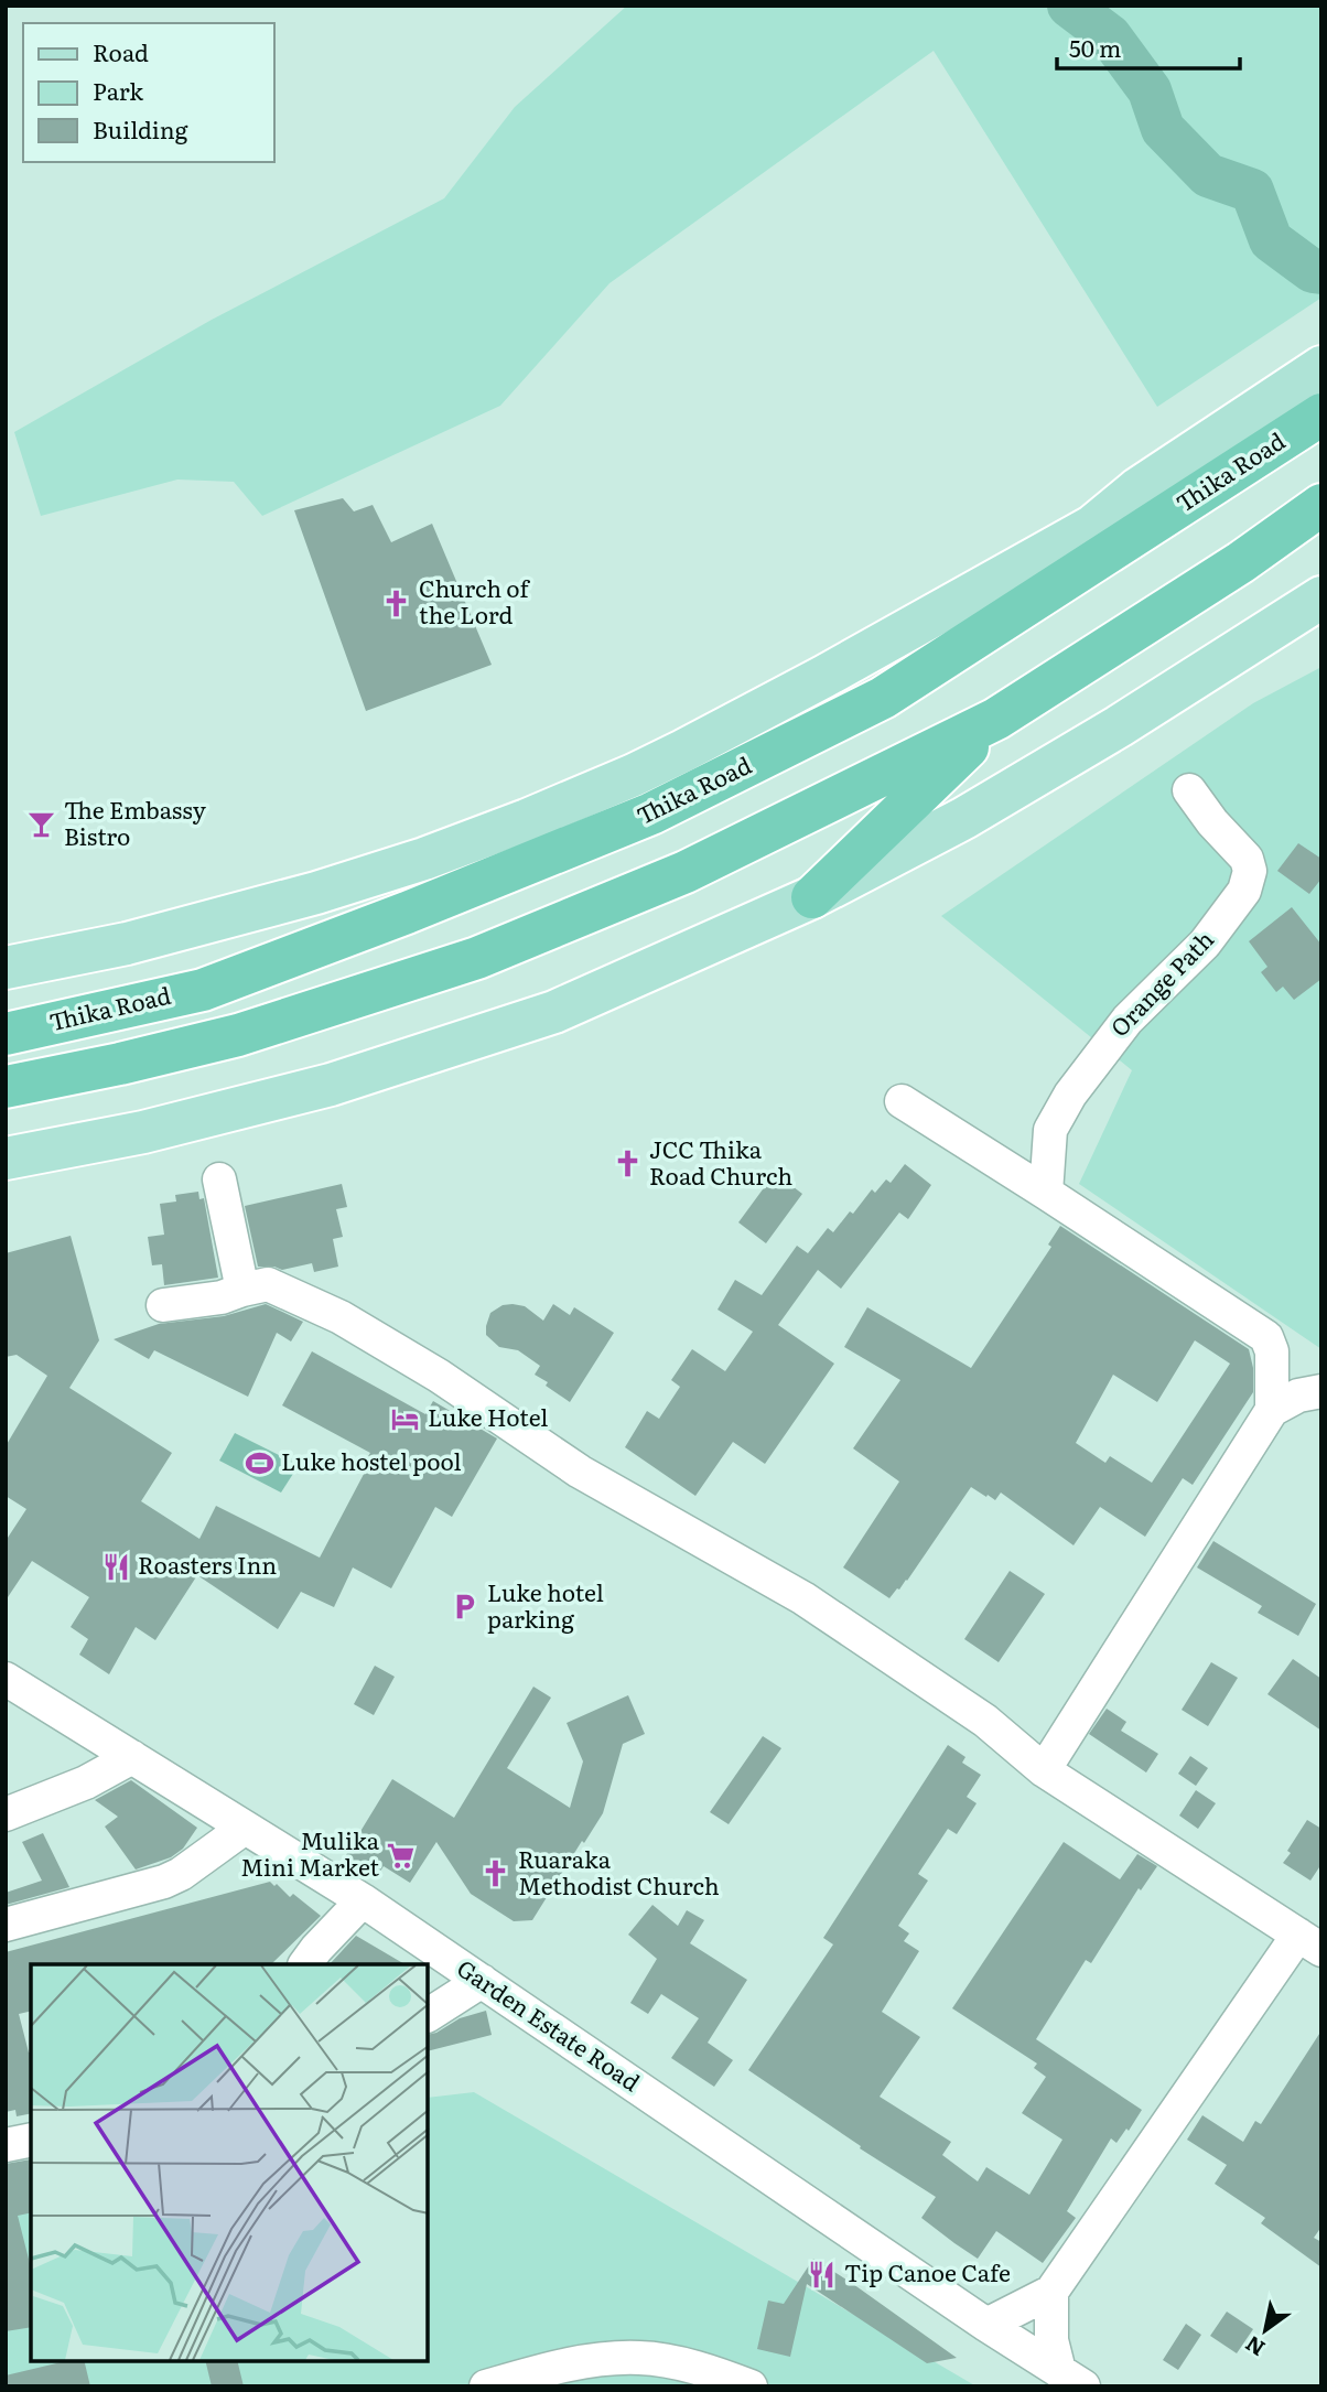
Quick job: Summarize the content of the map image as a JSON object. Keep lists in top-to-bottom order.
{
  "streets": {
    "highway": ["Thika Road"],
    "street": ["Orange Path", "Garden Estate Road"]
  },
  "places": {
    "church": ["Church of the Lord", "JCC Thika Road Church", "Ruaraka Methodist Church"],
    "bar": ["The Embassy Bistro"],
    "hotel": ["Luke Hotel"],
    "sports": ["Luke hostel pool"],
    "restaurant": ["Roasters Inn", "Tip Canoe Cafe"],
    "parking": ["Luke hotel parking"],
    "supermarket": ["Mulika Mini Market"]
  },
  "legend": ["Road", "Park", "Building"],
  "scale_bar": "50 m",
  "north": "bottom left"
}
